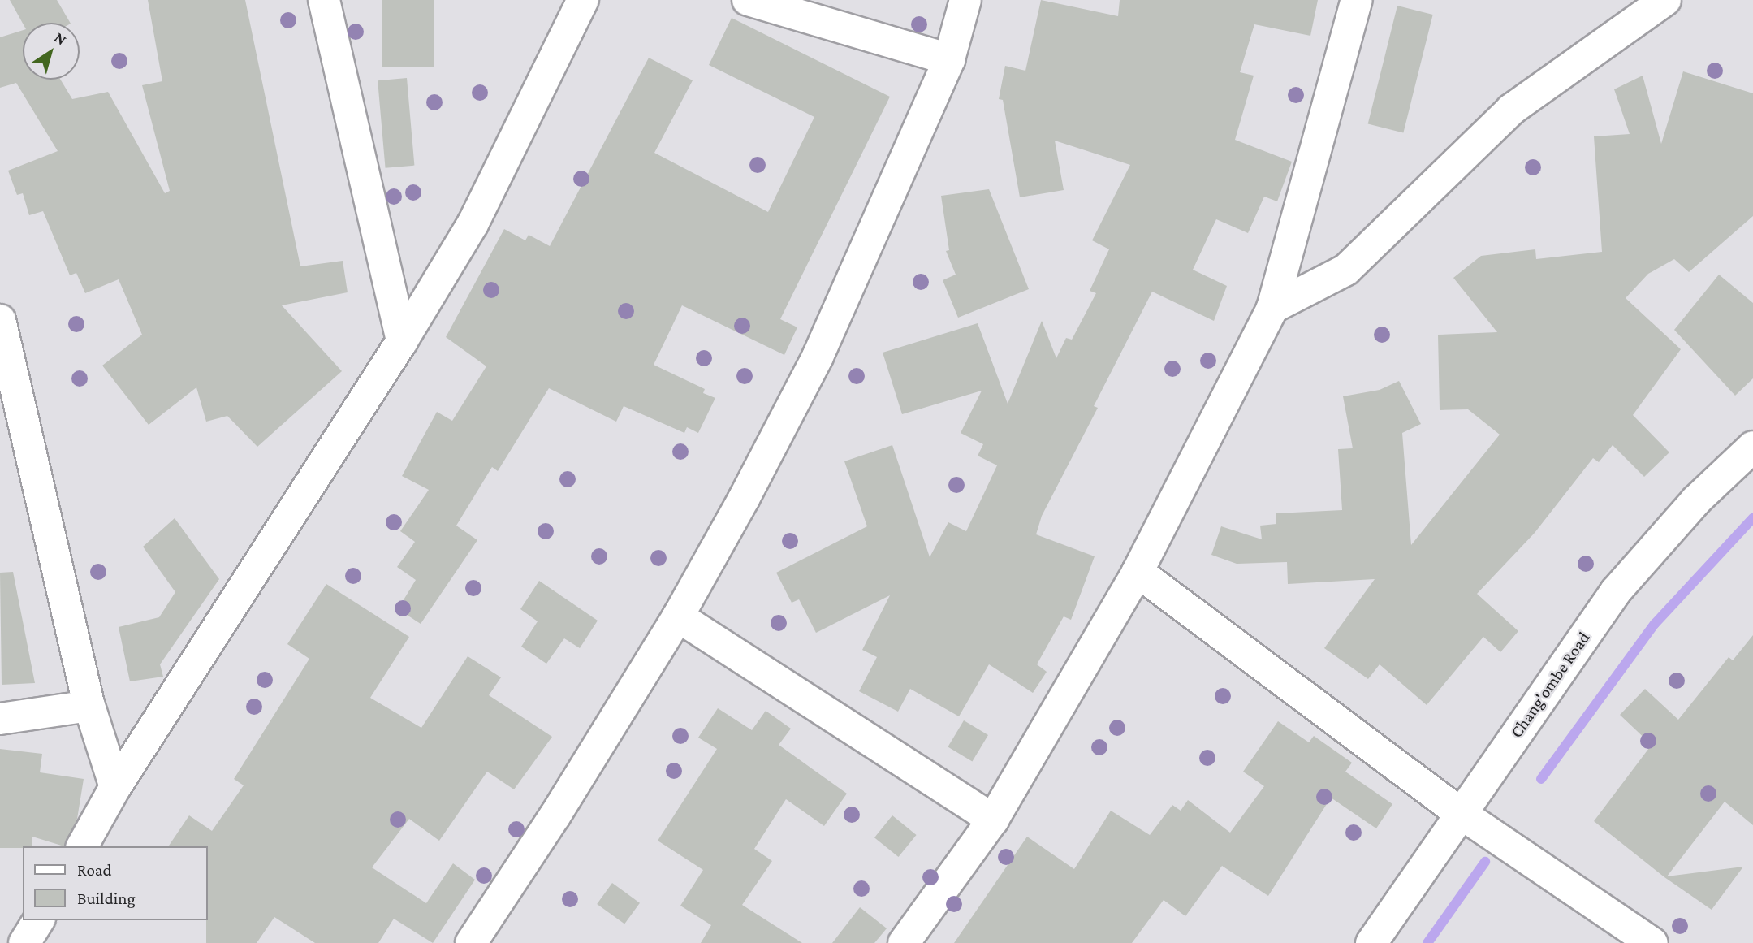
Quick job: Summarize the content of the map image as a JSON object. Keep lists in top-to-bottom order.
{
  "streets": {
    "street": ["Chang'ombe Road"]
  },
  "legend": ["Road", "Building"],
  "north": "top right"
}
